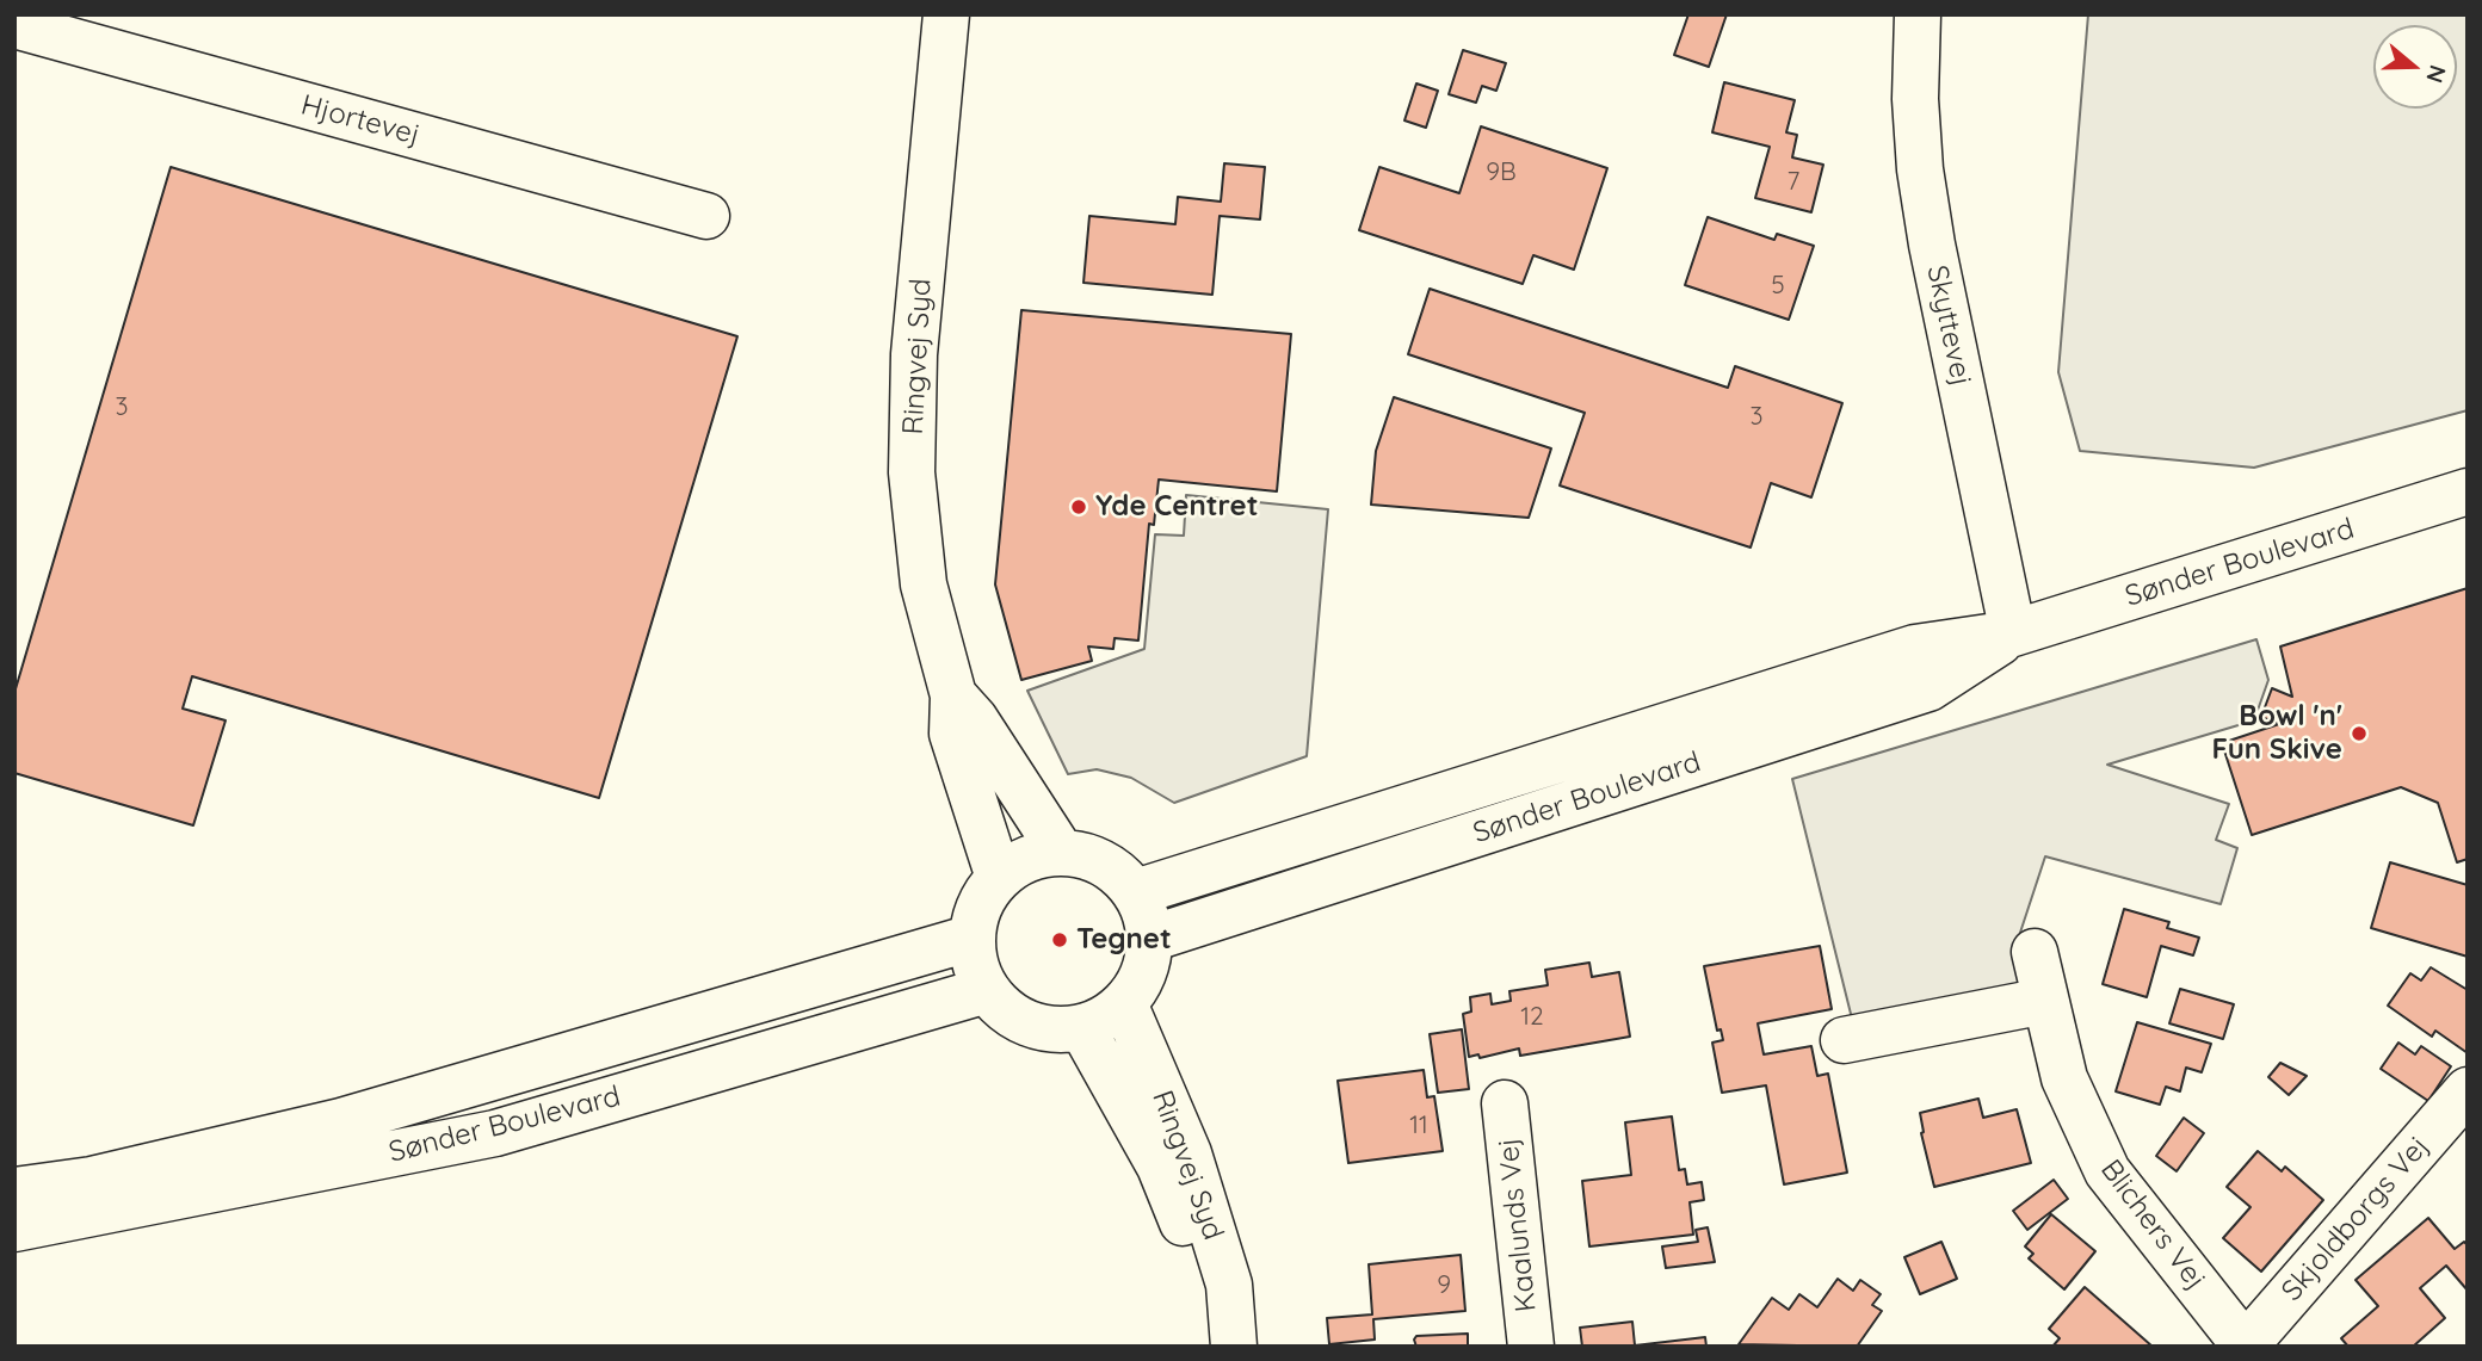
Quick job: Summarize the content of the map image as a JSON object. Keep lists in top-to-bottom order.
{
  "streets": {
    "street": [
      "Hjortevej",
      "Skyttevej",
      "Ringvej Syd",
      "Sønder Boulevard",
      "Skjoldborgs Vej",
      "Kaalunds Vej",
      "Blichers Vej"
    ]
  },
  "crossings": [
    ["Skyttevej", "Sønder Boulevard"],
    ["Ringvej Syd", "Sønder Boulevard"],
    ["Skjoldborgs Vej", "Blichers Vej"]
  ],
  "places": ["Yde Centret", "Bowl 'n' Fun Skive", "Tegnet"],
  "house_numbers": [
    "9B",
    "7",
    "5",
    "3",
    "3",
    "12",
    "11",
    "9"
  ],
  "north": "right"
}
